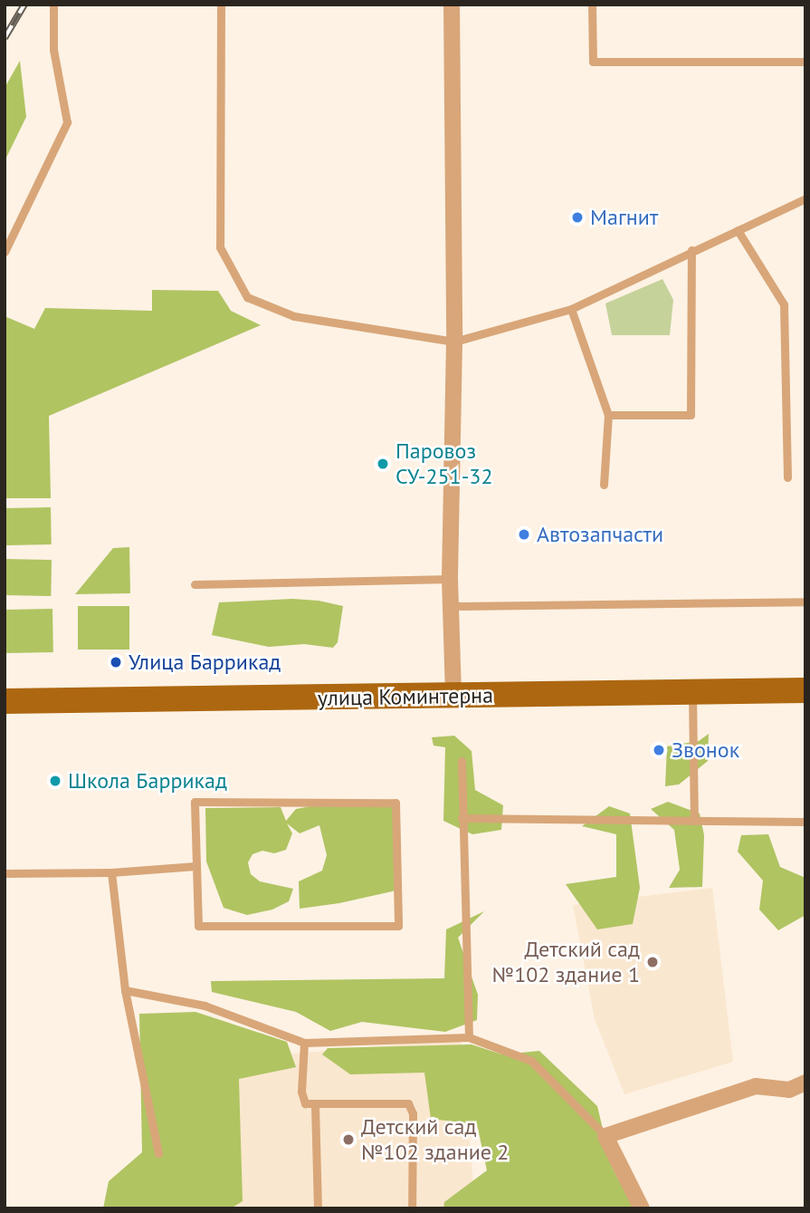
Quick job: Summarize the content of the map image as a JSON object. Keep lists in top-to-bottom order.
{
  "streets": {
    "main road": ["улица Коминтерна"]
  },
  "places": [
    "Магнит",
    "Паровоз СУ-251-32",
    "Автозапчасти",
    "Улица Баррикад",
    "Звонок",
    "Школа Баррикад",
    "Детский сад №102 здание 1",
    "Детский сад №102 здание 2"
  ]
}
